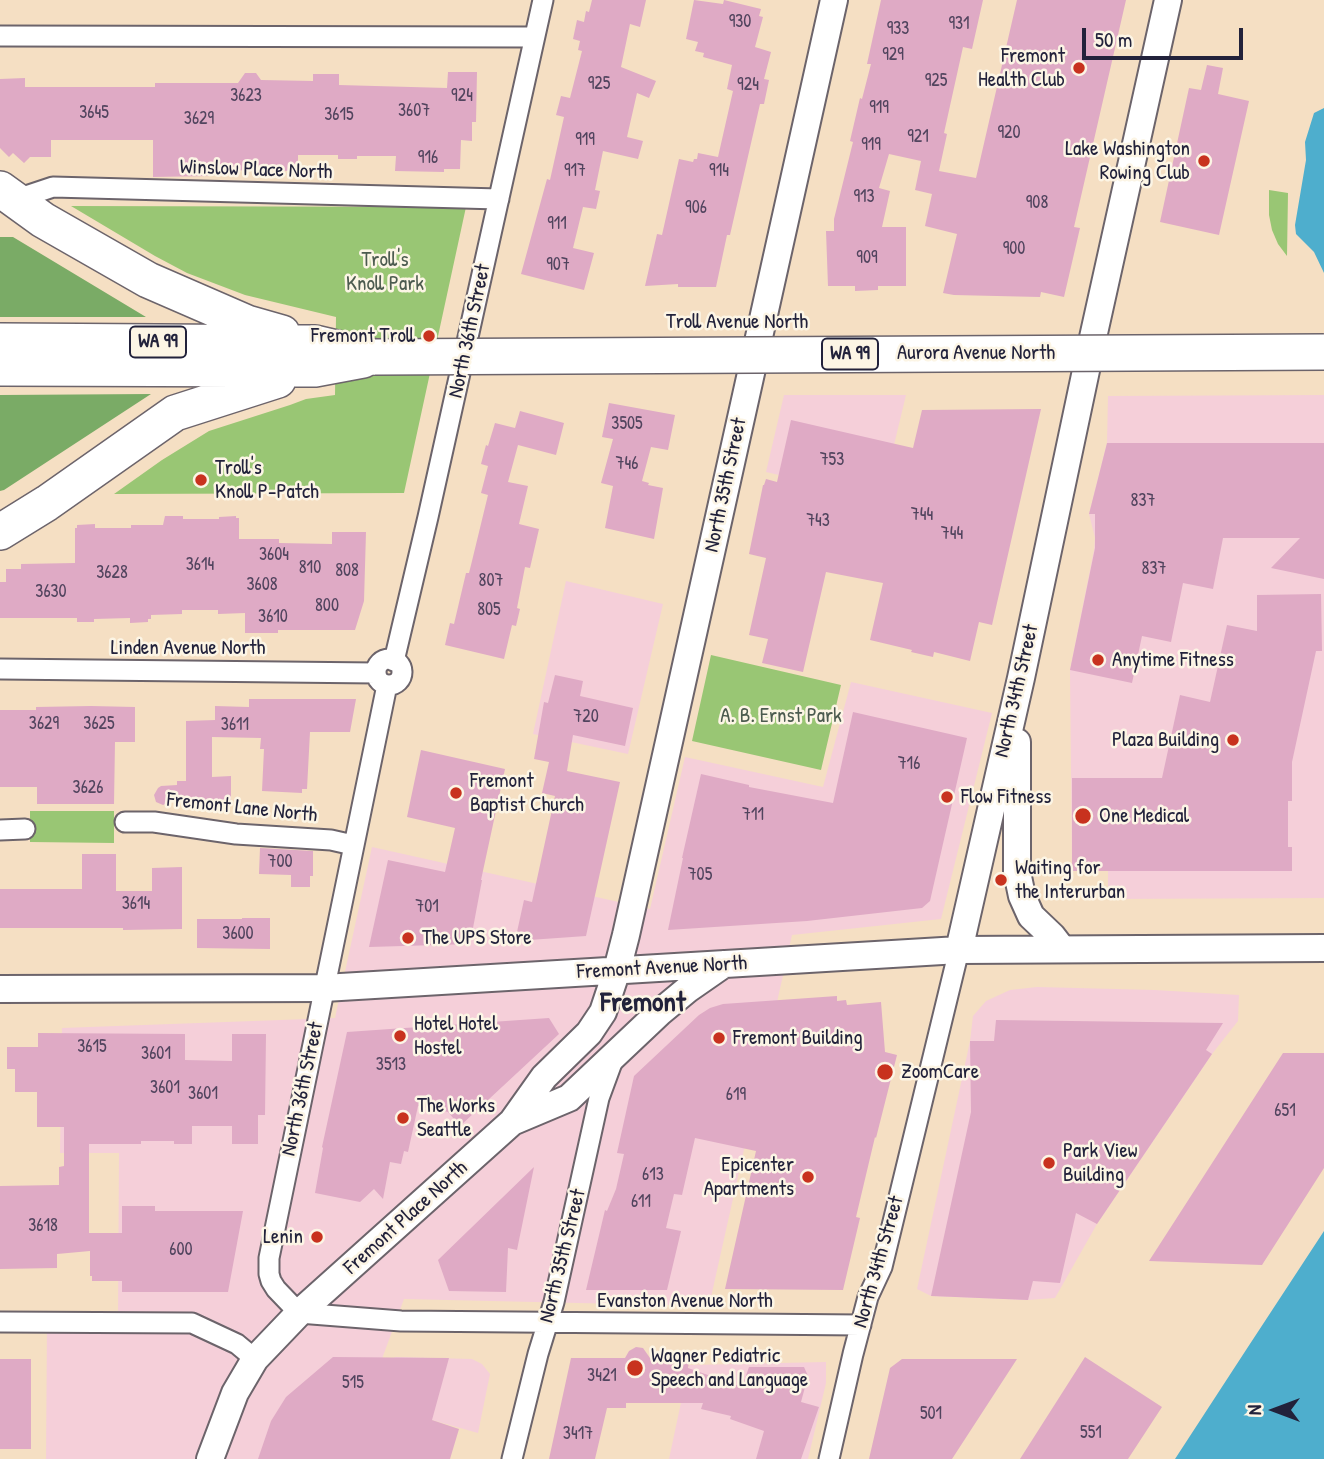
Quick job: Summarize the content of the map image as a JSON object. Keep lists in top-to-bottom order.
{
  "streets": {
    "highway": ["WA 99", "Aurora Avenue North"],
    "main road": [
      "North 35th Street",
      "North 34th Street",
      "Fremont Avenue North",
      "Fremont Place North"
    ],
    "street": [
      "Winslow Place North",
      "Troll Avenue North",
      "North 36th Street",
      "Linden Avenue North",
      "Fremont Lane North",
      "Evanston Avenue North"
    ]
  },
  "crossings": [
    ["Winslow Place North", "North 36th Street"],
    ["Troll Avenue North", "North 36th Street"],
    ["Troll Avenue North", "North 35th Street"],
    ["Troll Avenue North", "North 34th Street"],
    ["North 36th Street", "Linden Avenue North"],
    ["North 36th Street", "Fremont Lane North"],
    ["North 36th Street", "Fremont Avenue North"],
    ["North 36th Street", "Fremont Place North"],
    ["North 36th Street", "Evanston Avenue North"],
    ["North 35th Street", "Fremont Avenue North"],
    ["North 35th Street", "Fremont Place North"],
    ["North 35th Street", "Evanston Avenue North"],
    ["North 34th Street", "Fremont Avenue North"],
    ["North 34th Street", "Evanston Avenue North"],
    ["Fremont Avenue North", "Fremont Place North"],
    ["Fremont Place North", "Evanston Avenue North"]
  ],
  "districts": ["Fremont"],
  "parks": ["Troll's Knoll Park", "A. B. Ernst Park"],
  "places": [
    "Fremont Health Club",
    "Lake Washington Rowing Club",
    "Fremont Troll",
    "Troll's Knoll P-Patch",
    "Anytime Fitness",
    "Plaza Building",
    "Fremont Baptist Church",
    "Flow Fitness",
    "One Medical",
    "Waiting for the Interurban",
    "The UPS Store",
    "Hotel Hotel Hostel",
    "Fremont Building",
    "ZoomCare",
    "The Works Seattle",
    "Park View Building",
    "Epicenter Apartments",
    "Lenin",
    "Wagner Pediatric Speech and Language"
  ],
  "house_numbers": [
    "930",
    "931",
    "933",
    "929",
    "925",
    "925",
    "924",
    "3623",
    "924",
    "919",
    "3607",
    "3645",
    "3615",
    "3629",
    "920",
    "921",
    "919",
    "919",
    "916",
    "917",
    "914",
    "913",
    "908",
    "906",
    "911",
    "900",
    "909",
    "907",
    "3505",
    "753",
    "746",
    "837",
    "744",
    "743",
    "744",
    "3604",
    "3614",
    "810",
    "837",
    "808",
    "3628",
    "807",
    "3608",
    "3630",
    "800",
    "805",
    "3610",
    "720",
    "3629",
    "3625",
    "3611",
    "716",
    "3626",
    "711",
    "700",
    "705",
    "3614",
    "701",
    "3600",
    "3615",
    "3601",
    "3513",
    "3601",
    "3601",
    "619",
    "651",
    "613",
    "611",
    "3618",
    "600",
    "3421",
    "515",
    "501",
    "551",
    "3417"
  ],
  "scale_bar": "50 m",
  "north": "left"
}
